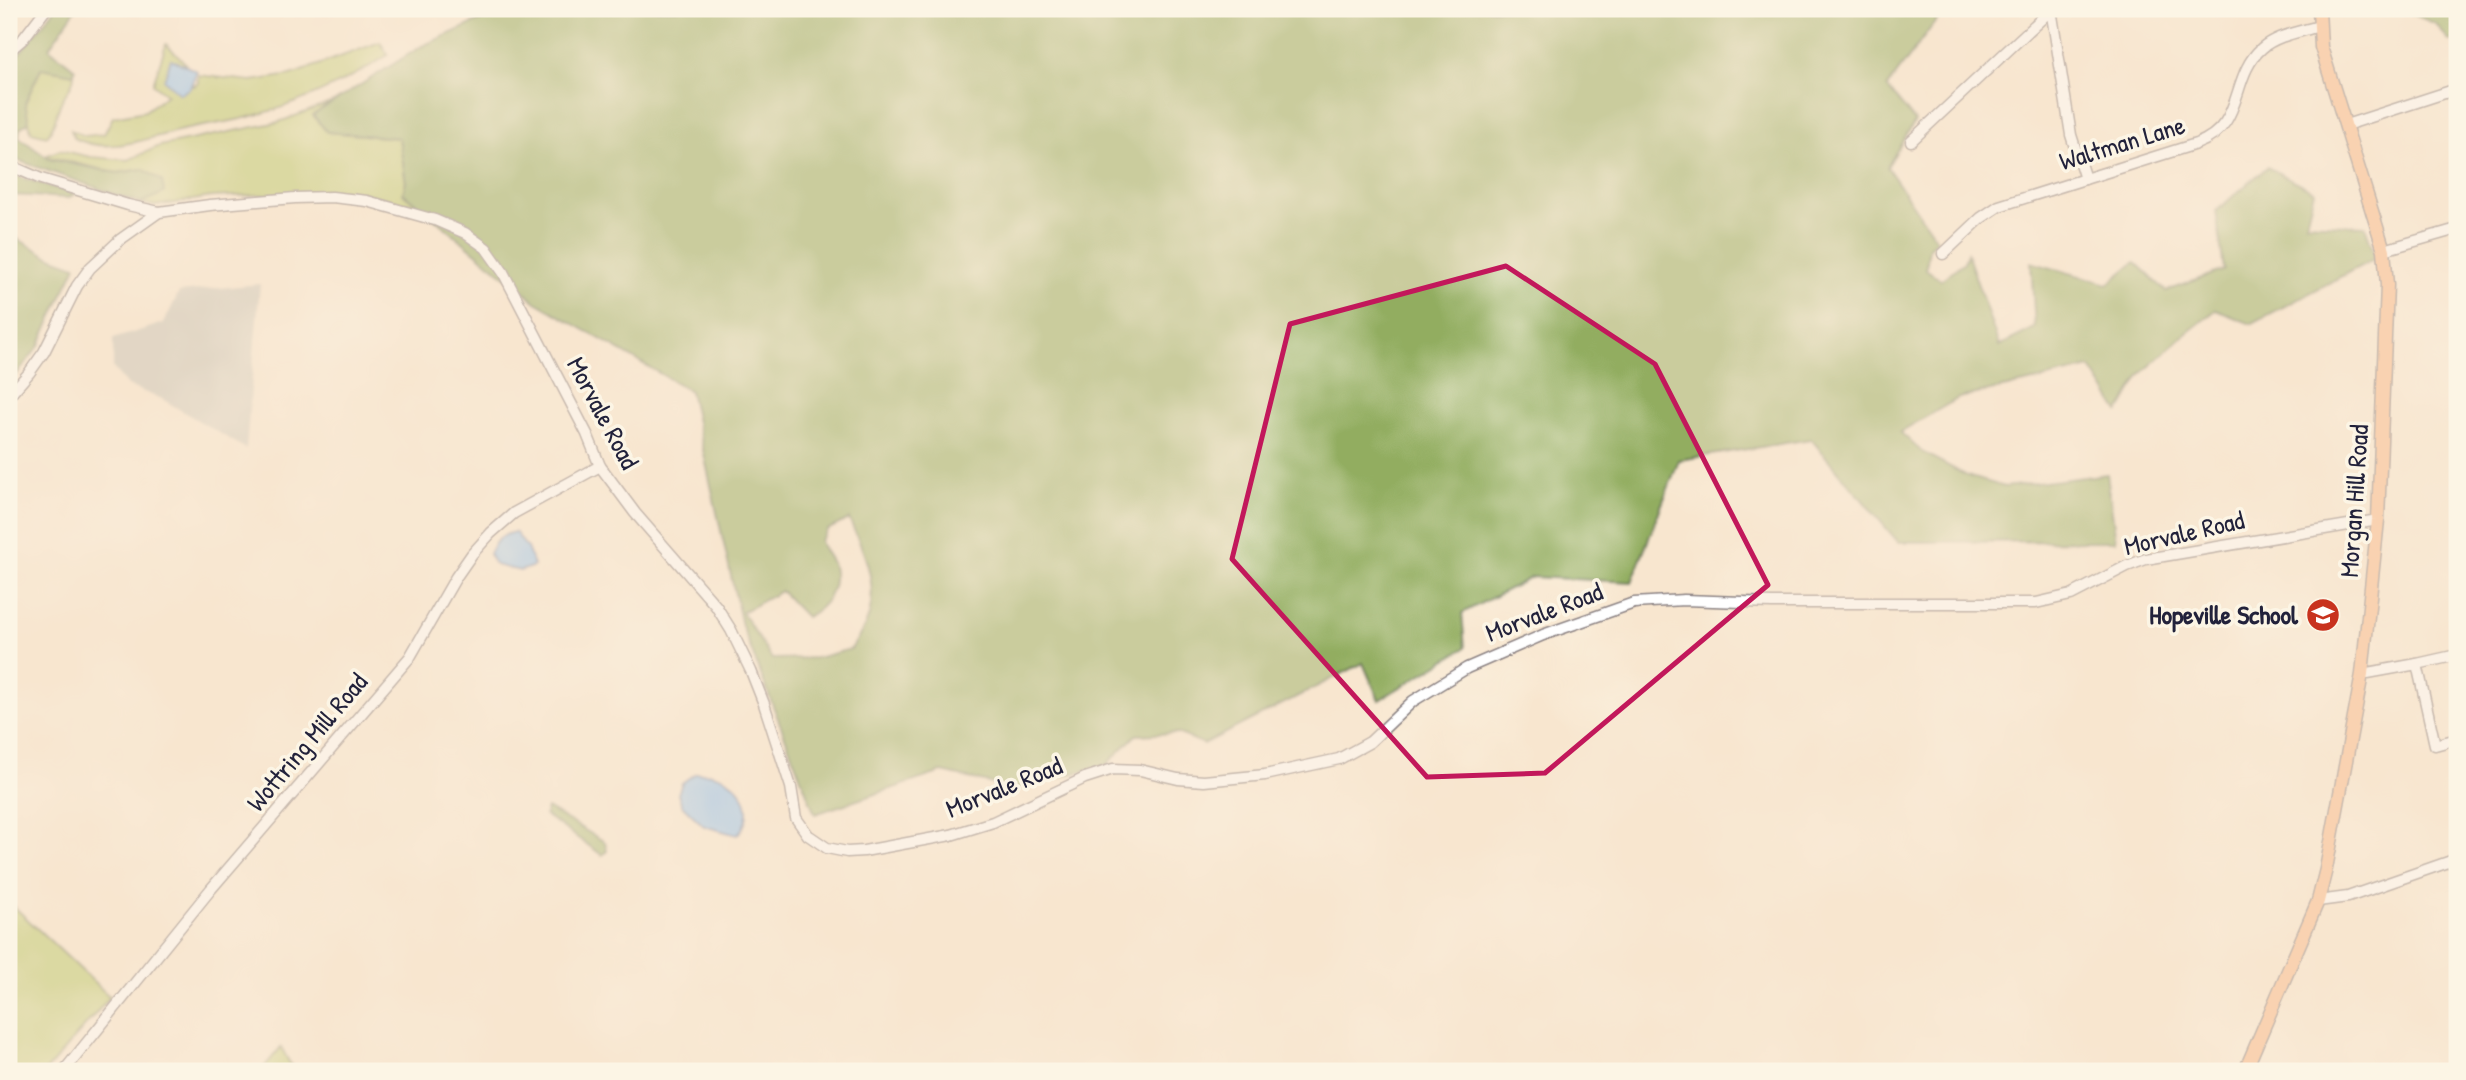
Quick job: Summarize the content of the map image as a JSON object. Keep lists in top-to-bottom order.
{
  "streets": {
    "main road": ["Morgan Hill Road"],
    "street": ["Waltman Lane", "Morvale Road", "Wottring Mill Road"]
  },
  "crossings": [
    ["Waltman Lane", "Morgan Hill Road"],
    ["Morvale Road", "Morgan Hill Road"],
    ["Morvale Road", "Wottring Mill Road"]
  ],
  "places": {
    "school or university": ["Hopeville School"]
  }
}
